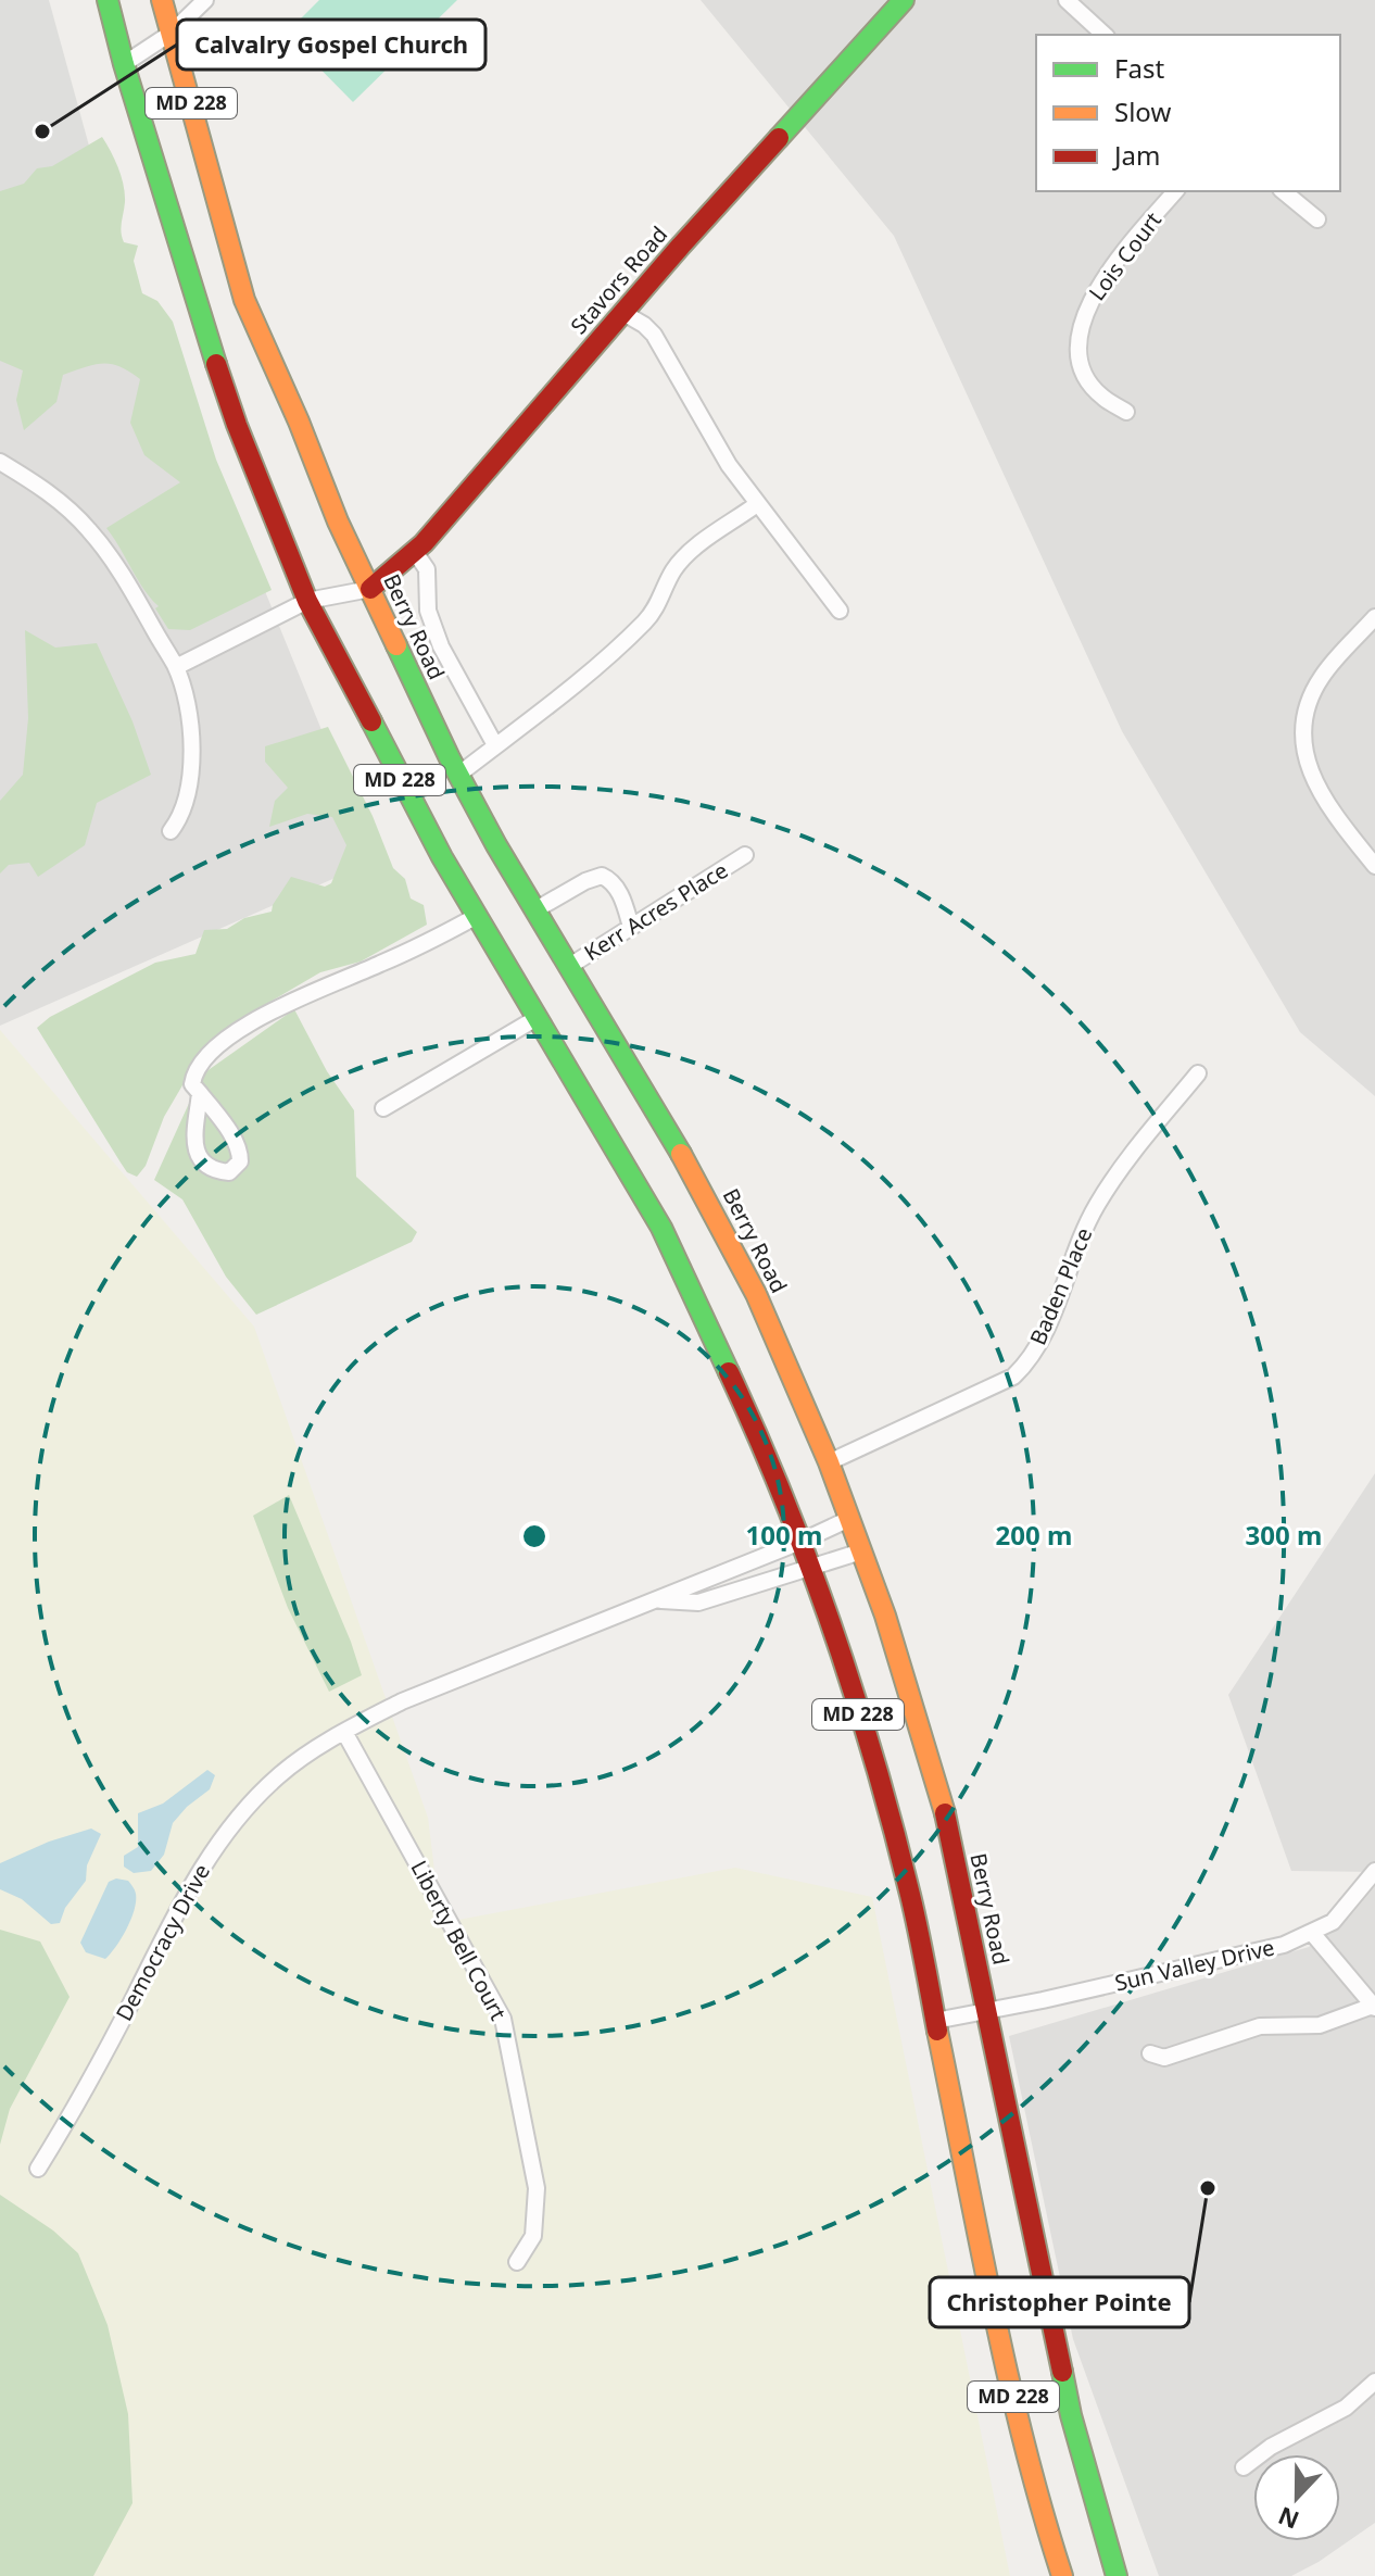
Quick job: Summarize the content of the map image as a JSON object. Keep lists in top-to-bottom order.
{
  "streets": {
    "main road": ["MD 228", "Stavors Road", "Berry Road"],
    "street": [
      "Lois Court",
      "Kerr Acres Place",
      "Baden Place",
      "Liberty Bell Court",
      "Democracy Drive",
      "Sun Valley Drive"
    ]
  },
  "crossings": [
    ["MD 228", "Democracy Drive"],
    ["MD 228", "Sun Valley Drive"],
    ["Stavors Road", "Berry Road"],
    ["Berry Road", "Kerr Acres Place"],
    ["Berry Road", "Baden Place"],
    ["Berry Road", "Democracy Drive"],
    ["Berry Road", "Sun Valley Drive"],
    ["Liberty Bell Court", "Democracy Drive"]
  ],
  "places": ["Calvalry Gospel Church", "Christopher Pointe"],
  "legend": ["Fast", "Slow", "Jam"],
  "north": "bottom",
  "rings": ["100 m", "200 m", "300 m"]
}
